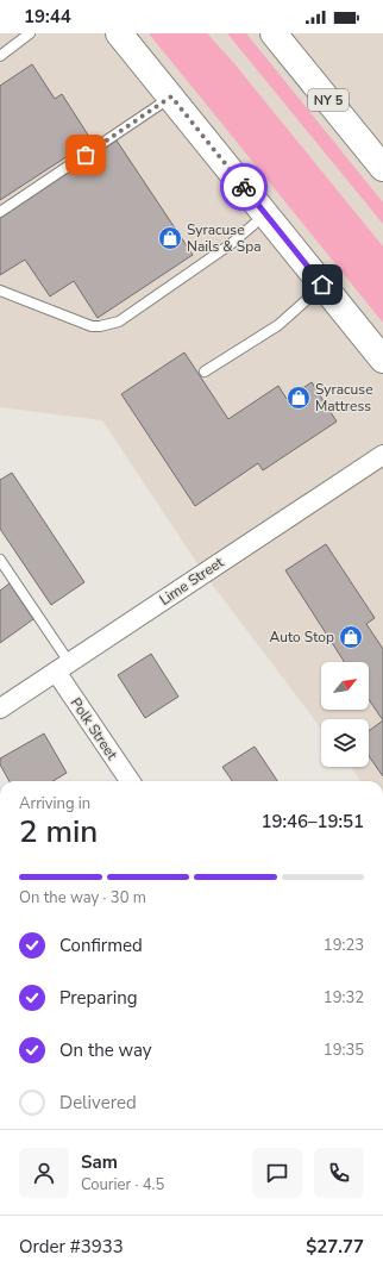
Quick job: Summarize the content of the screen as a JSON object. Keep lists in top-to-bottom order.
{
  "streets": {
    "main road": ["NY 5"],
    "street": ["Lime Street", "Polk Street"]
  },
  "crossings": [
    ["Lime Street", "Polk Street"]
  ],
  "places": {
    "shop": ["Syracuse Nails & Spa", "Syracuse Mattress", "Auto Stop"]
  },
  "north": "top right",
  "page": {
    "status": "19:44",
    "heading": ["2 min", "Arriving in", "19:46–19:51"],
    "panel": [
      "Sam",
      "Courier · 4.5",
      "Order #3933",
      "$27.77"
    ],
    "bar": "On the way · 30 m",
    "list": [
      ["Confirmed", "19:23"],
      ["Preparing", "19:32"],
      ["On the way", "19:35"],
      "Delivered"
    ]
  }
}
